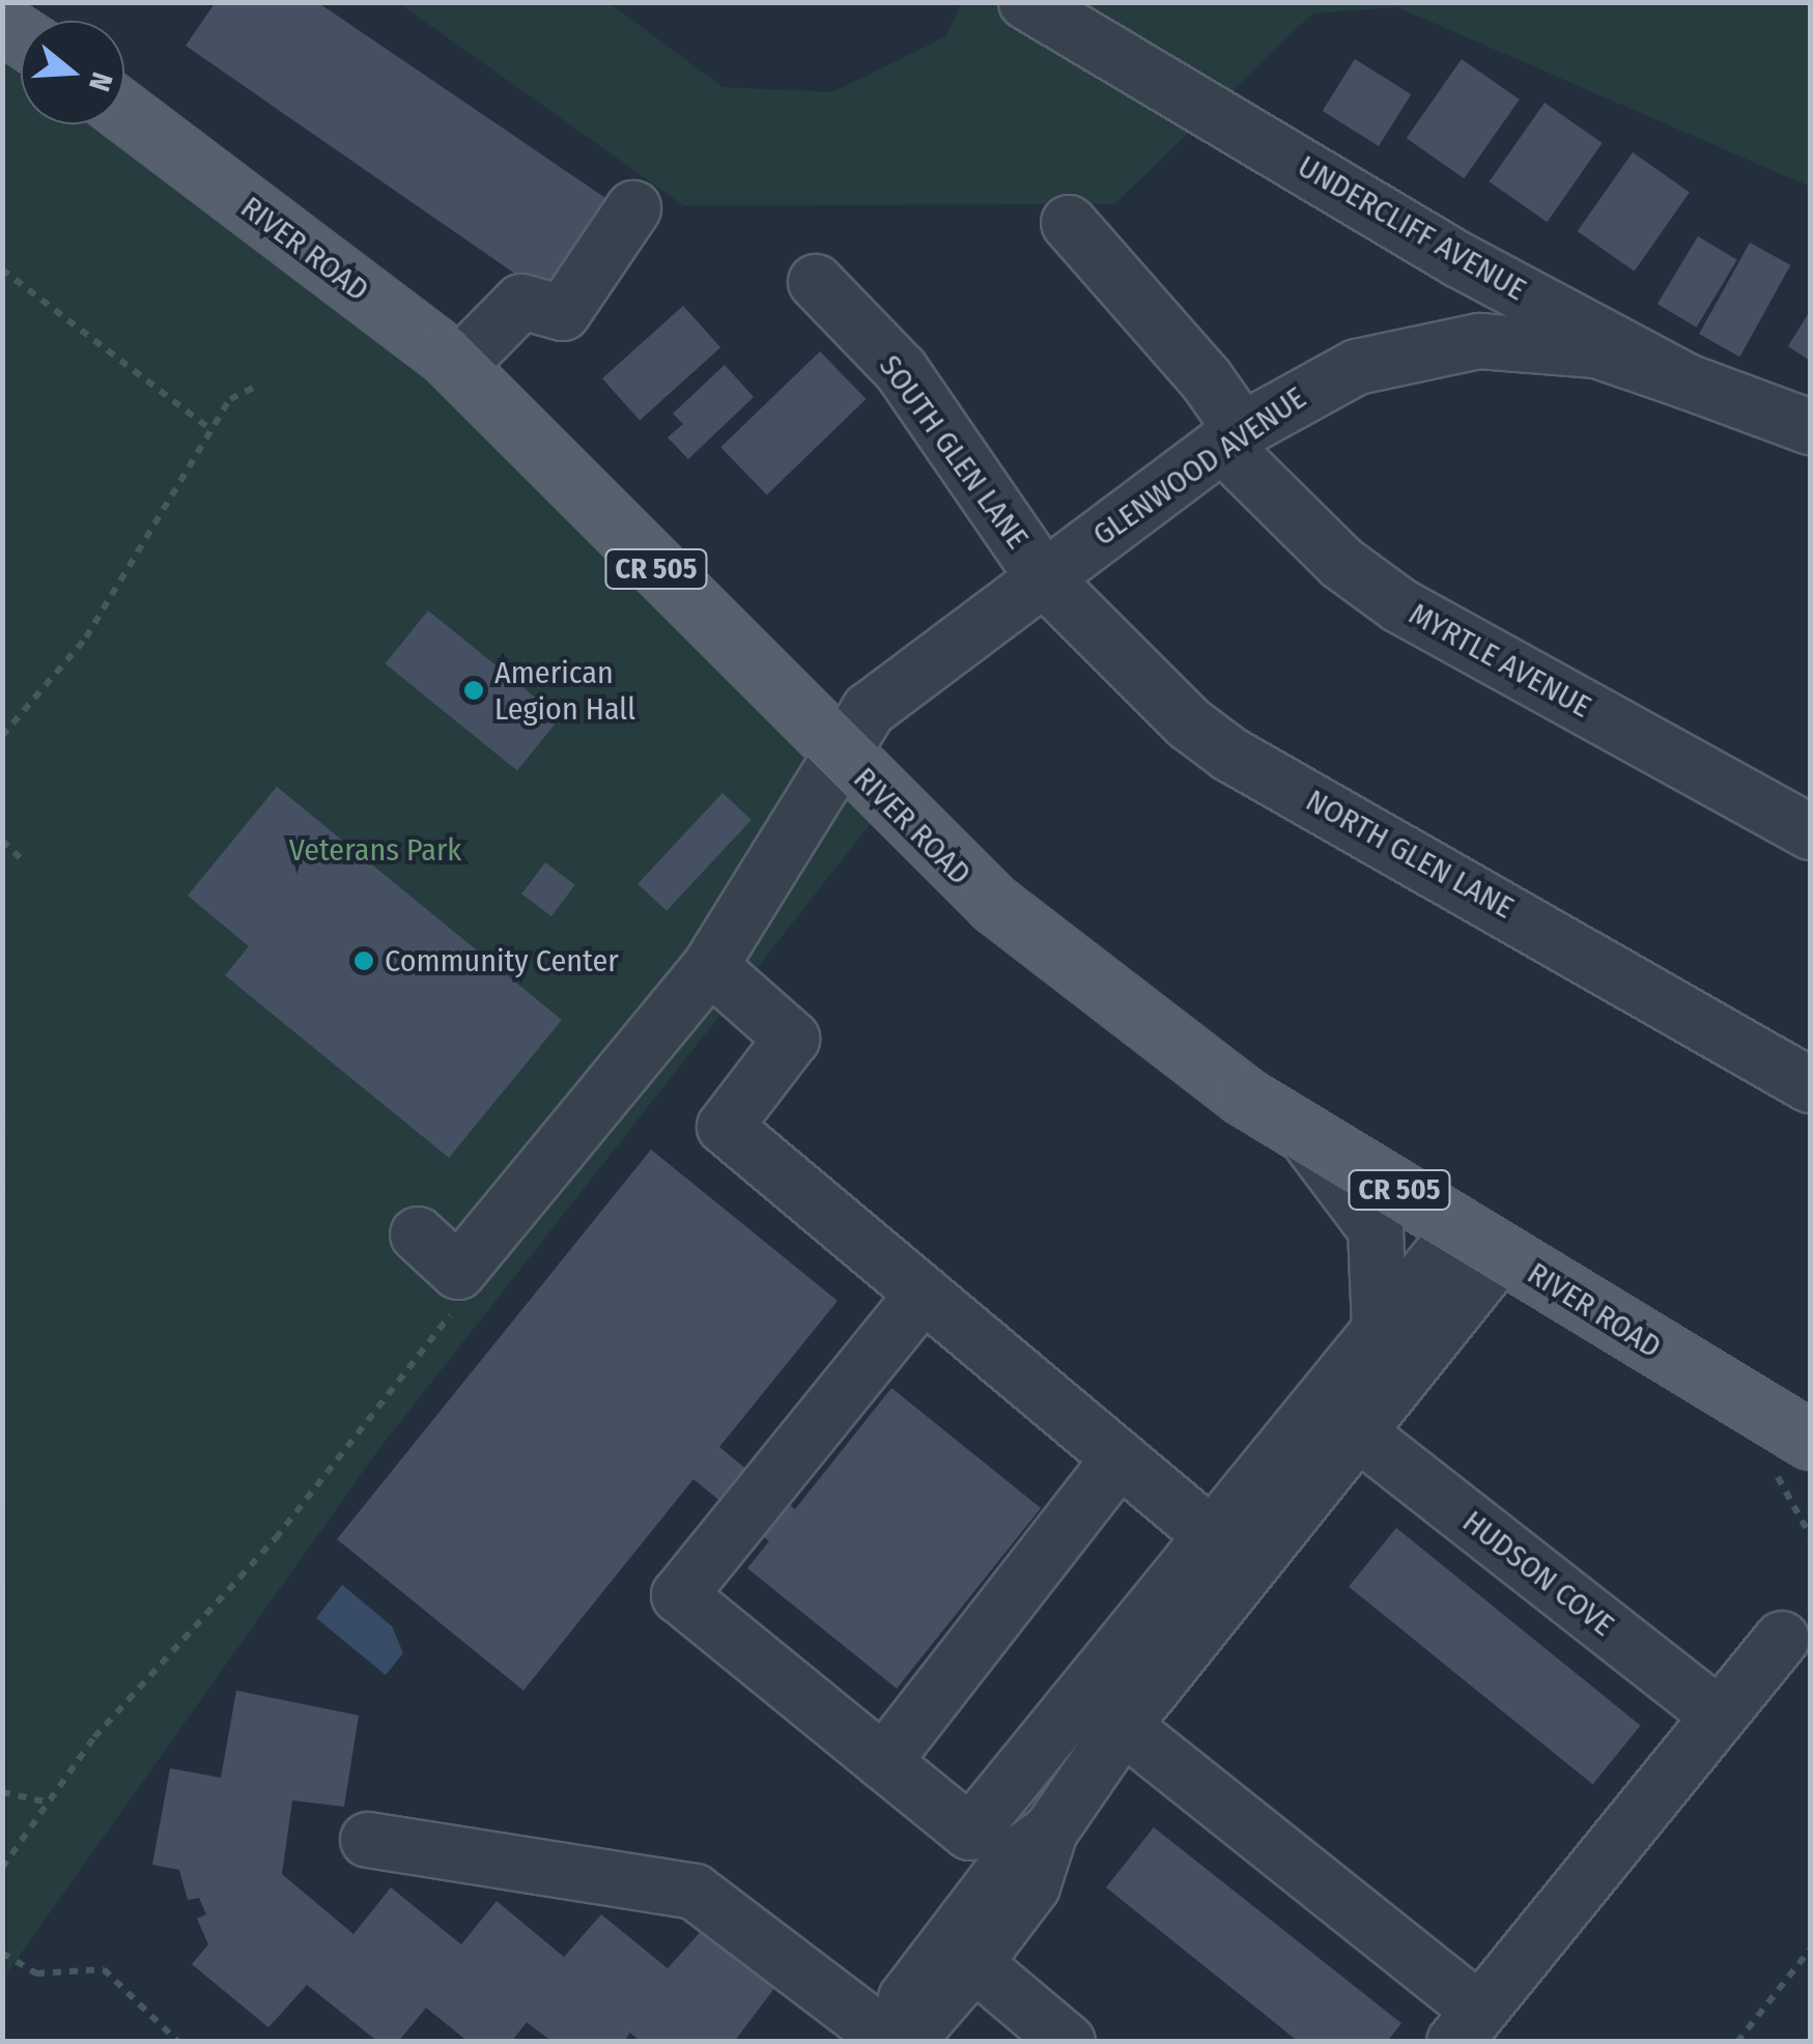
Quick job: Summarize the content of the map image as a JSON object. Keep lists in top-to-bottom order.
{
  "streets": {
    "main road": ["RIVER ROAD", "CR 505"],
    "street": [
      "UNDERCLIFF AVENUE",
      "SOUTH GLEN LANE",
      "GLENWOOD AVENUE",
      "MYRTLE AVENUE",
      "NORTH GLEN LANE",
      "HUDSON COVE"
    ]
  },
  "crossings": [
    ["UNDERCLIFF AVENUE", "GLENWOOD AVENUE"],
    ["RIVER ROAD", "GLENWOOD AVENUE"],
    ["SOUTH GLEN LANE", "GLENWOOD AVENUE"],
    ["SOUTH GLEN LANE", "NORTH GLEN LANE"],
    ["GLENWOOD AVENUE", "MYRTLE AVENUE"],
    ["GLENWOOD AVENUE", "NORTH GLEN LANE"]
  ],
  "parks": ["Veterans Park"],
  "places": ["American Legion Hall", "Community Center"],
  "north": "right"
}
